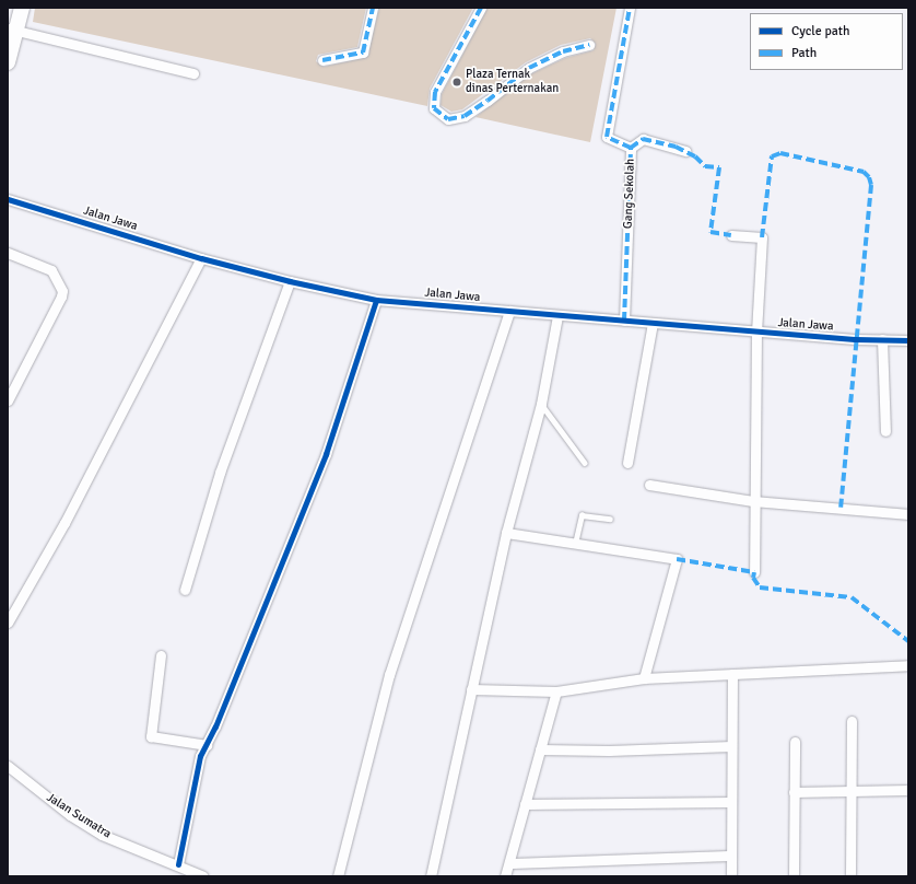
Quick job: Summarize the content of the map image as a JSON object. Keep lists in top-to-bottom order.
{
  "streets": {
    "street": ["Gang Sekolah", "Jalan Jawa", "Jalan Sumatra"]
  },
  "crossings": [
    ["Gang Sekolah", "Jalan Jawa"]
  ],
  "places": ["Plaza Ternak dinas Perternakan"],
  "legend": ["Cycle path", "Path"]
}
